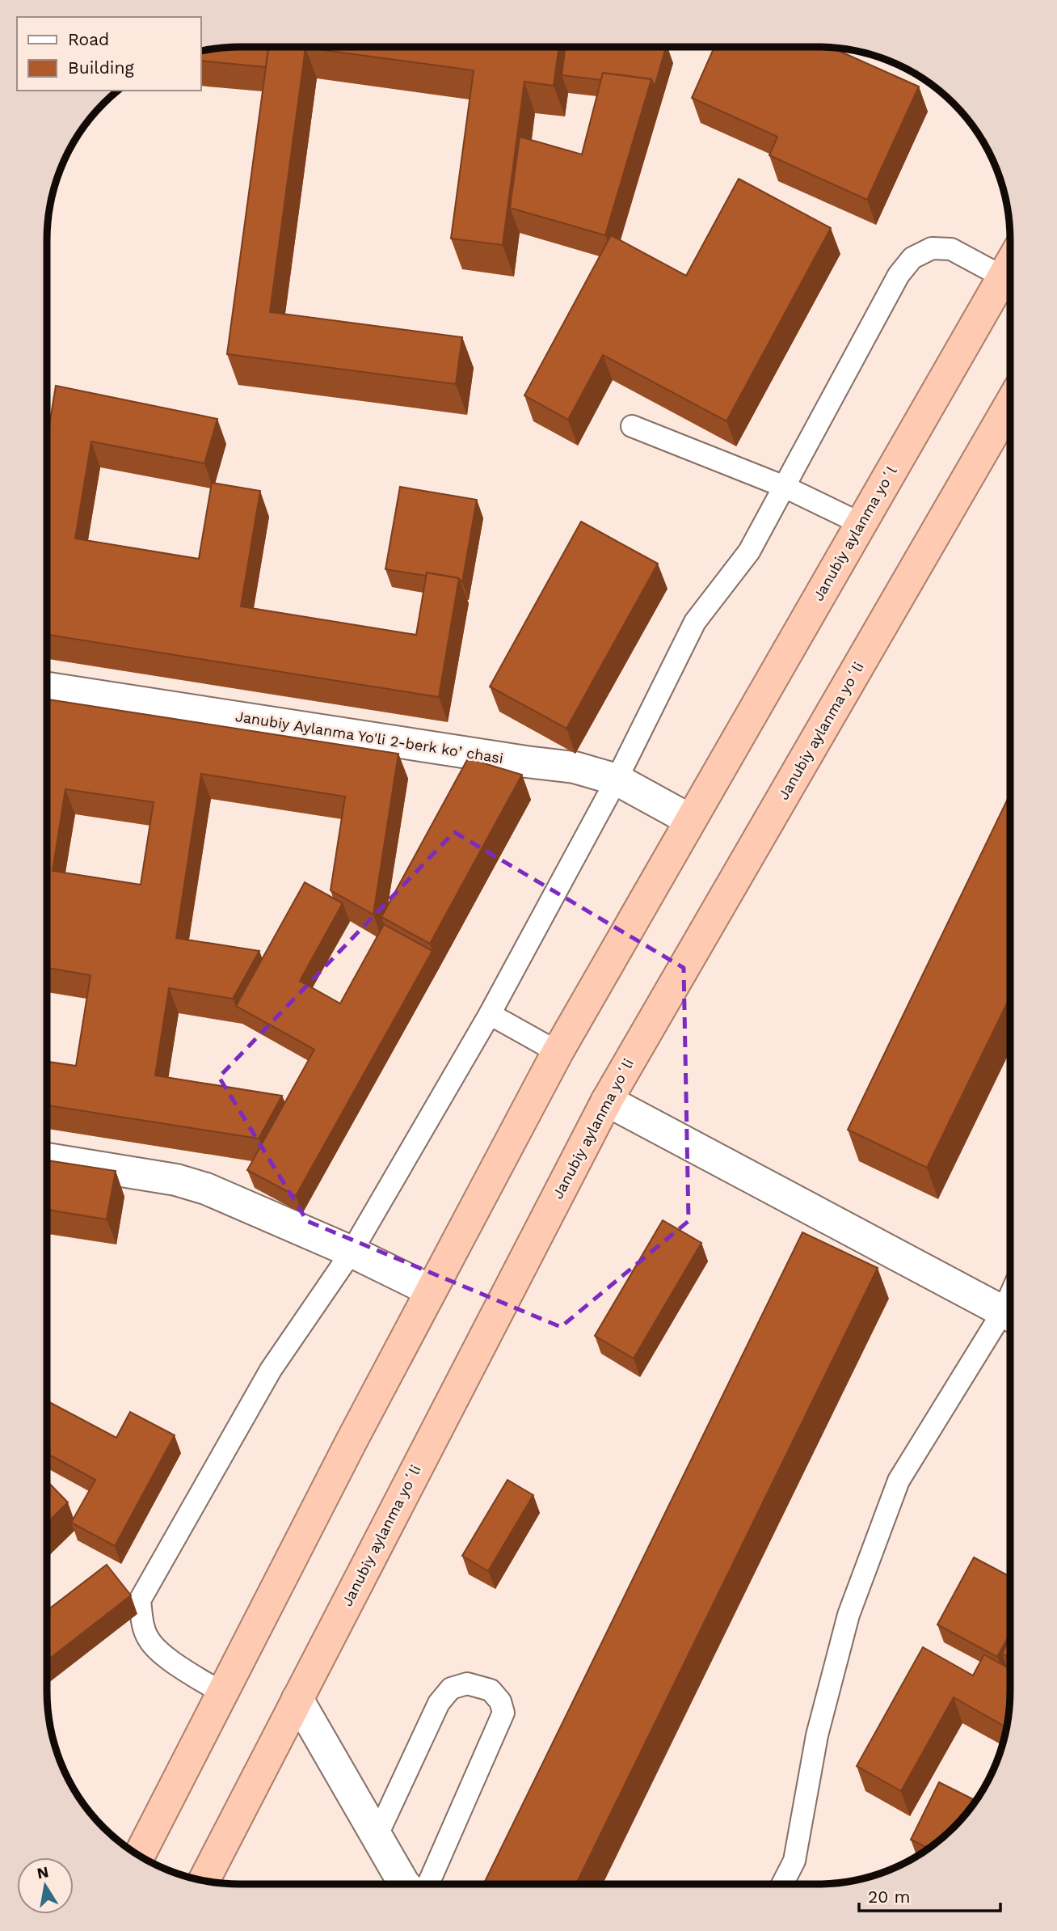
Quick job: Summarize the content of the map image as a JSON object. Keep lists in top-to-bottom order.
{
  "streets": {
    "highway": ["Janubiy aylanma yoʻl", "Janubiy aylanma yoʻli"],
    "street": ["Janubiy Аylanma Yo'li 2-berk koʼchasi"]
  },
  "crossings": [
    ["Janubiy aylanma yoʻl", "Janubiy Аylanma Yo'li 2-berk koʼchasi"]
  ],
  "legend": ["Road", "Building"],
  "scale_bar": "20 m",
  "north": "top"
}
